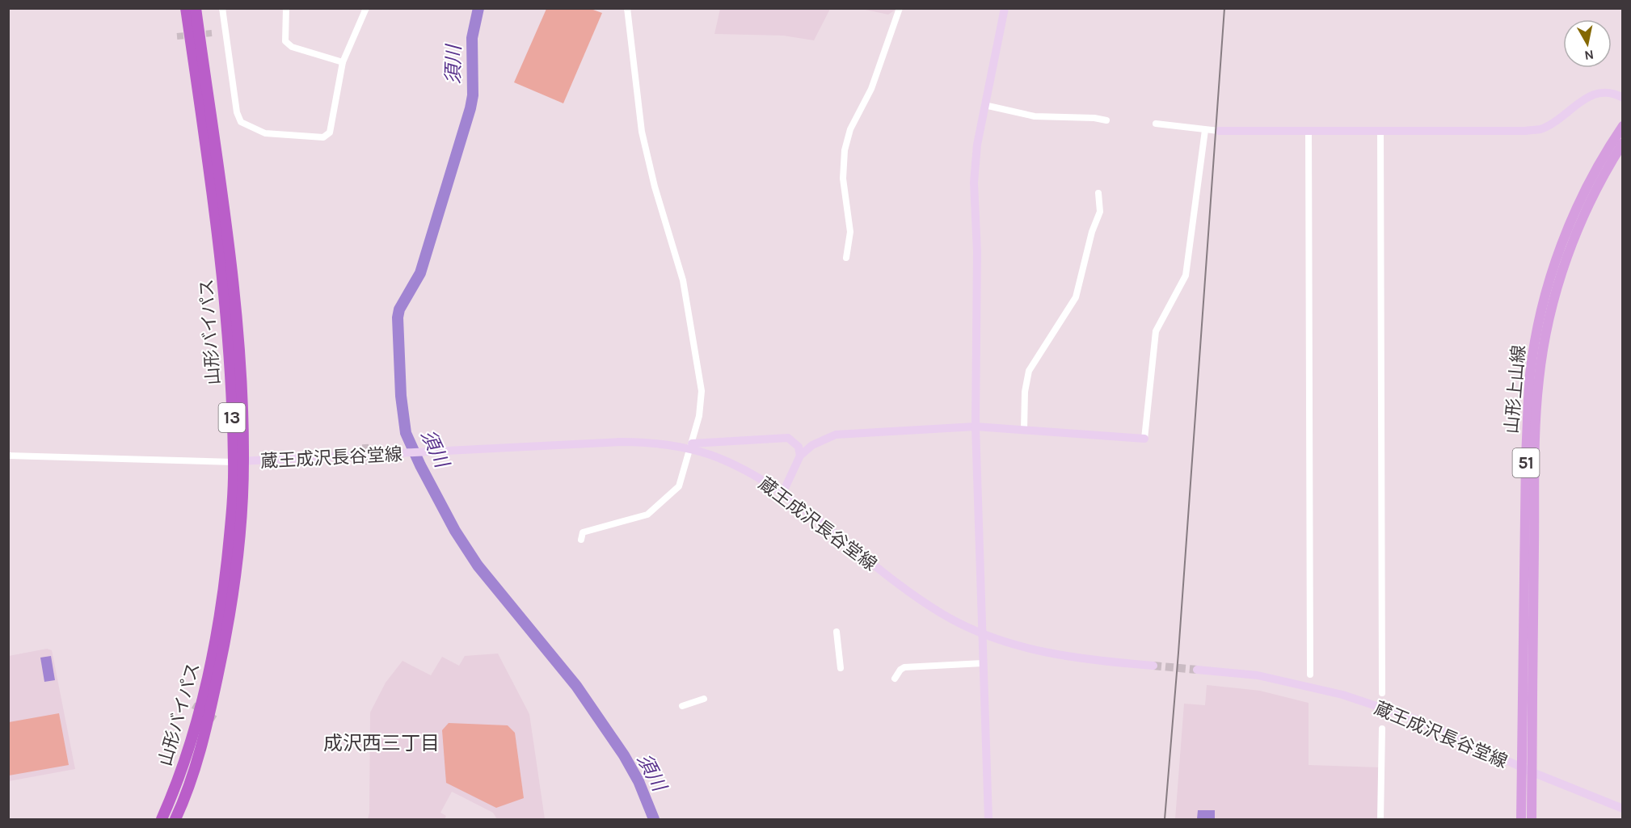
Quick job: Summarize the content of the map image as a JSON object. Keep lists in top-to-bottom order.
{
  "streets": {
    "highway": ["山形バイパス", "13"],
    "main road": ["山形上山線", "51"],
    "street": ["蔵王成沢長谷堂線"]
  },
  "crossings": [
    ["山形バイパス", "蔵王成沢長谷堂線"],
    ["山形上山線", "蔵王成沢長谷堂線"]
  ],
  "districts": ["成沢西三丁目"],
  "water": ["須川"],
  "north": "bottom"
}
